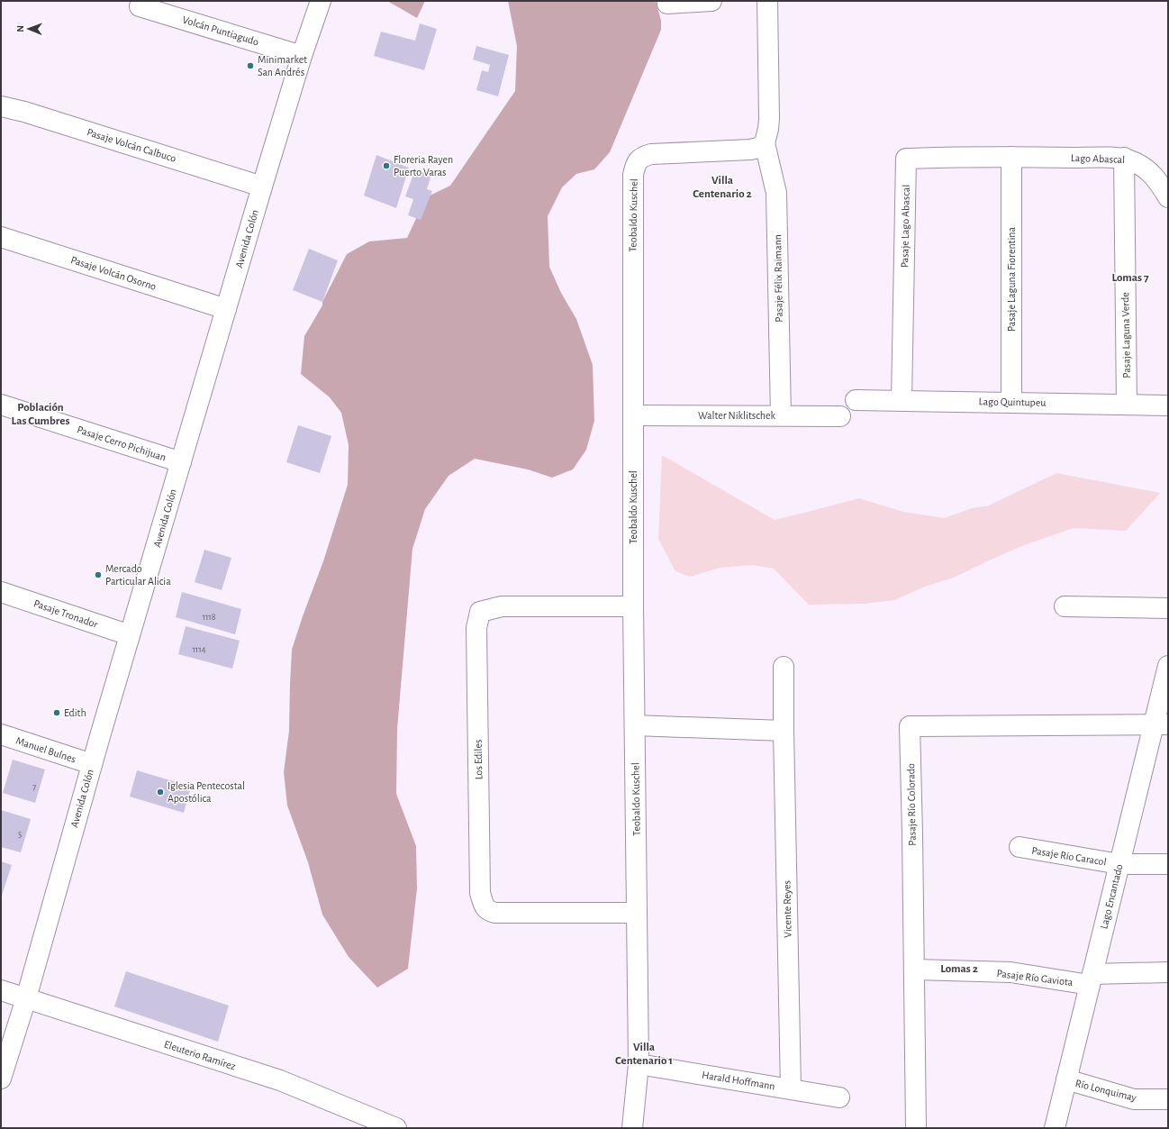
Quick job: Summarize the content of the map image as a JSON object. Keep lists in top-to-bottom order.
{
  "streets": {
    "street": [
      "Volcán Puntiagudo",
      "Pasaje Volcán Calbuco",
      "Lago Abascal",
      "Teobaldo Kuschel",
      "Pasaje Lago Abascal",
      "Avenida Colón",
      "Pasaje Volcán Osorno",
      "Pasaje Félix Raimann",
      "Pasaje Laguna Fiorentina",
      "Pasaje Laguna Verde",
      "Lago Quintupeu",
      "Walter Niklitschek",
      "Pasaje Cerro Pichijuan",
      "Pasaje Tronador",
      "Manuel Bulnes",
      "Los Ediles",
      "Pasaje Río Colorado",
      "Pasaje Río Caracol",
      "Lago Encantado",
      "Vicente Reyes",
      "Pasaje Río Gaviota",
      "Eleuterio Ramírez",
      "Harald Hoffmann",
      "Río Lonquimay"
    ]
  },
  "crossings": [
    ["Volcán Puntiagudo", "Avenida Colón"],
    ["Pasaje Volcán Calbuco", "Avenida Colón"],
    ["Lago Abascal", "Pasaje Lago Abascal"],
    ["Lago Abascal", "Pasaje Laguna Fiorentina"],
    ["Lago Abascal", "Pasaje Laguna Verde"],
    ["Teobaldo Kuschel", "Pasaje Félix Raimann"],
    ["Teobaldo Kuschel", "Walter Niklitschek"],
    ["Teobaldo Kuschel", "Los Ediles"],
    ["Teobaldo Kuschel", "Harald Hoffmann"],
    ["Pasaje Lago Abascal", "Pasaje Laguna Fiorentina"],
    ["Pasaje Lago Abascal", "Lago Quintupeu"],
    ["Avenida Colón", "Pasaje Volcán Osorno"],
    ["Avenida Colón", "Pasaje Cerro Pichijuan"],
    ["Avenida Colón", "Pasaje Tronador"],
    ["Avenida Colón", "Manuel Bulnes"],
    ["Avenida Colón", "Eleuterio Ramírez"],
    ["Pasaje Félix Raimann", "Walter Niklitschek"],
    ["Pasaje Laguna Fiorentina", "Lago Quintupeu"],
    ["Pasaje Laguna Verde", "Lago Quintupeu"],
    ["Pasaje Río Colorado", "Lago Encantado"],
    ["Pasaje Río Colorado", "Pasaje Río Gaviota"],
    ["Pasaje Río Caracol", "Lago Encantado"],
    ["Lago Encantado", "Pasaje Río Gaviota"],
    ["Lago Encantado", "Río Lonquimay"],
    ["Vicente Reyes", "Harald Hoffmann"]
  ],
  "districts": [
    "Villa Centenario 2",
    "Lomas 7",
    "Población Las Cumbres",
    "Lomas 2",
    "Villa Centenario 1"
  ],
  "places": [
    "Minimarket San Andrés",
    "Floreria Rayen Puerto Varas",
    "Mercado Particular Alicia",
    "Edith",
    "Iglesia Pentecostal Apostólica"
  ],
  "house_numbers": [
    "1118",
    "1114",
    "7",
    "5"
  ],
  "north": "left"
}
